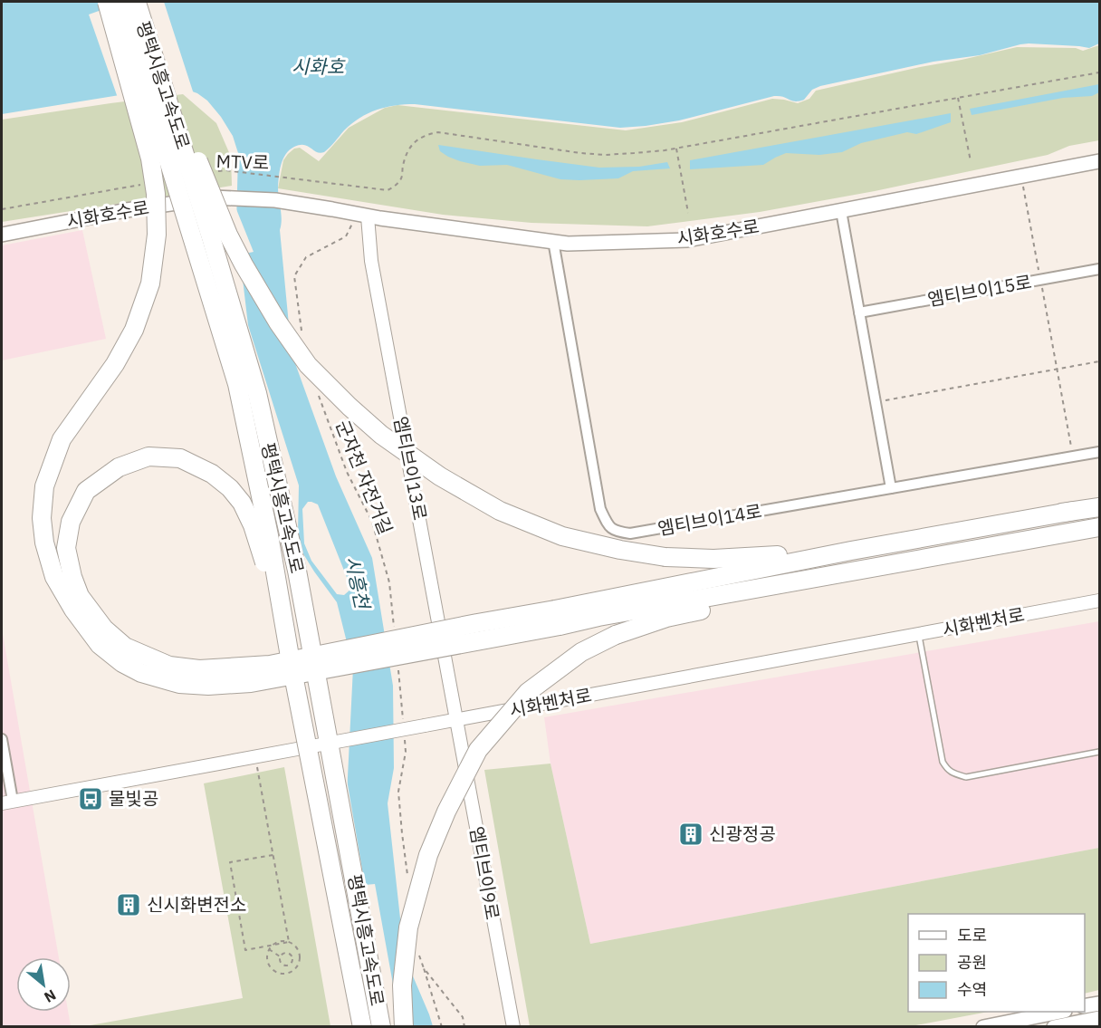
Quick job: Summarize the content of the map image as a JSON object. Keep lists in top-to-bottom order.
{
  "streets": {
    "highway": ["평택시흥고속도로"],
    "main road": ["시화호수로"],
    "street": [
      "엠티브이15로",
      "엠티브이13로",
      "엠티브이14로",
      "시화벤처로",
      "엠티브이9로"
    ],
    "path": ["MTV로", "군자천 자전거길"]
  },
  "crossings": [
    ["시화호수로", "엠티브이13로"],
    ["시화호수로", "엠티브이14로"],
    ["엠티브이13로", "시화벤처로"],
    ["엠티브이13로", "엠티브이9로"],
    ["시화벤처로", "엠티브이9로"]
  ],
  "water": ["시화호", "시흥천"],
  "places": {
    "bus stop": ["물빛공"],
    "building": ["신광정공", "신시화변전소"]
  },
  "legend": ["도로", "공원", "수역"],
  "north": "bottom right"
}
